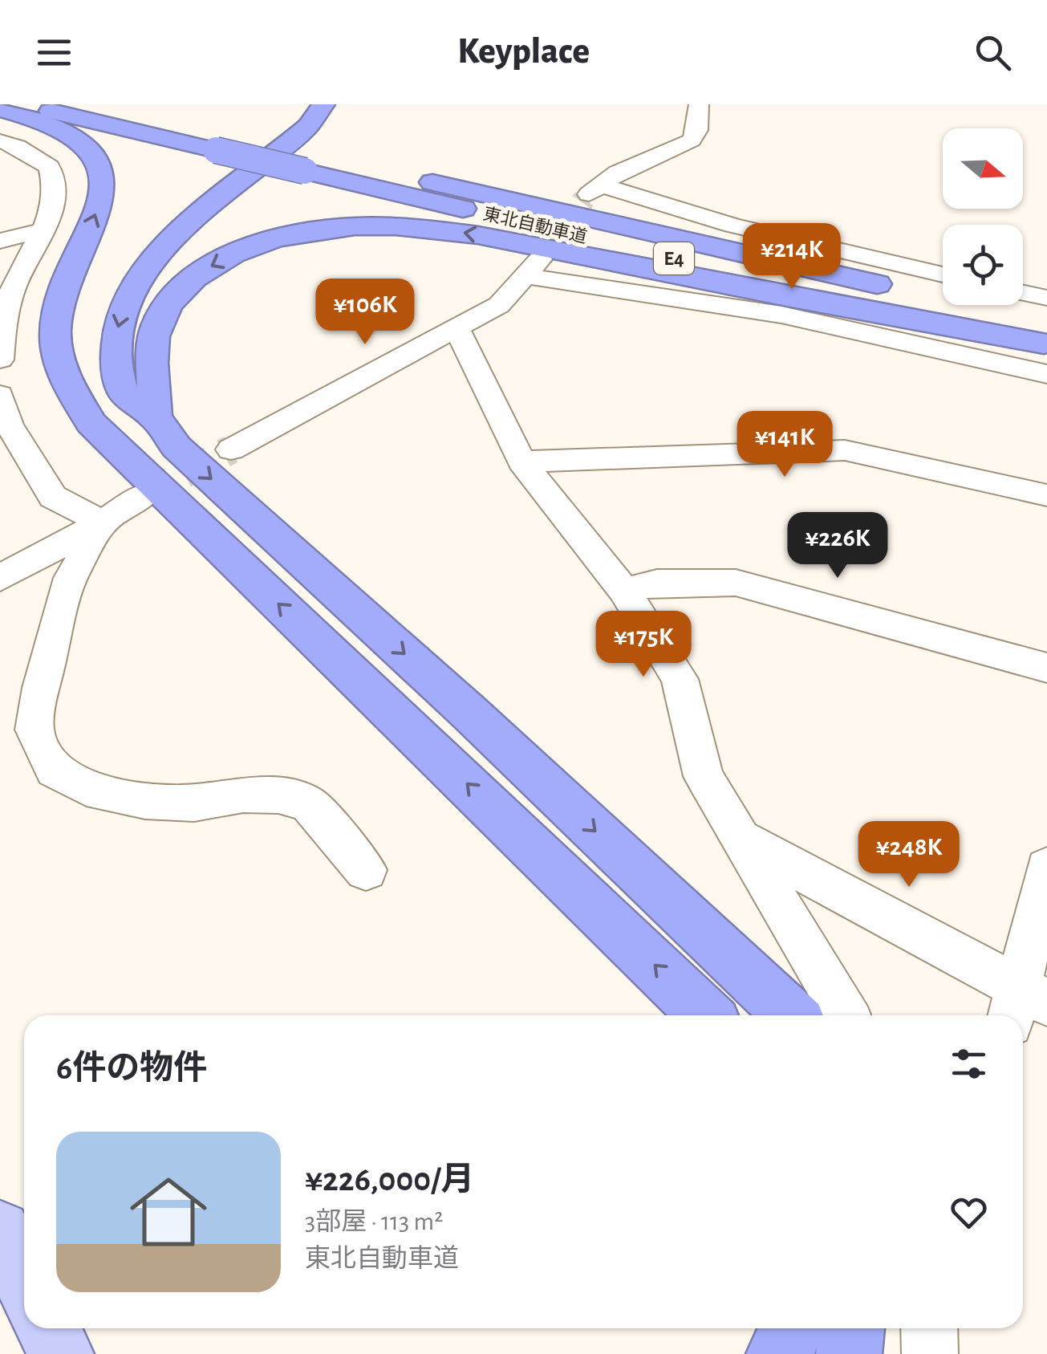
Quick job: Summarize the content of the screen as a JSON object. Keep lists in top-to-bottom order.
{
  "streets": {
    "highway": ["東北自動車道", "E4"]
  },
  "north": "right",
  "page": {
    "header": "Keyplace",
    "price": [
      "¥214K",
      "¥106K",
      "¥141K",
      "¥226K",
      "¥175K",
      "¥248K"
    ],
    "heading": "6件の物件",
    "list": [
      {
        "name": "¥226,000/月",
        "note": "3部屋 · 113 m² · 東北自動車道"
      }
    ]
  }
}
